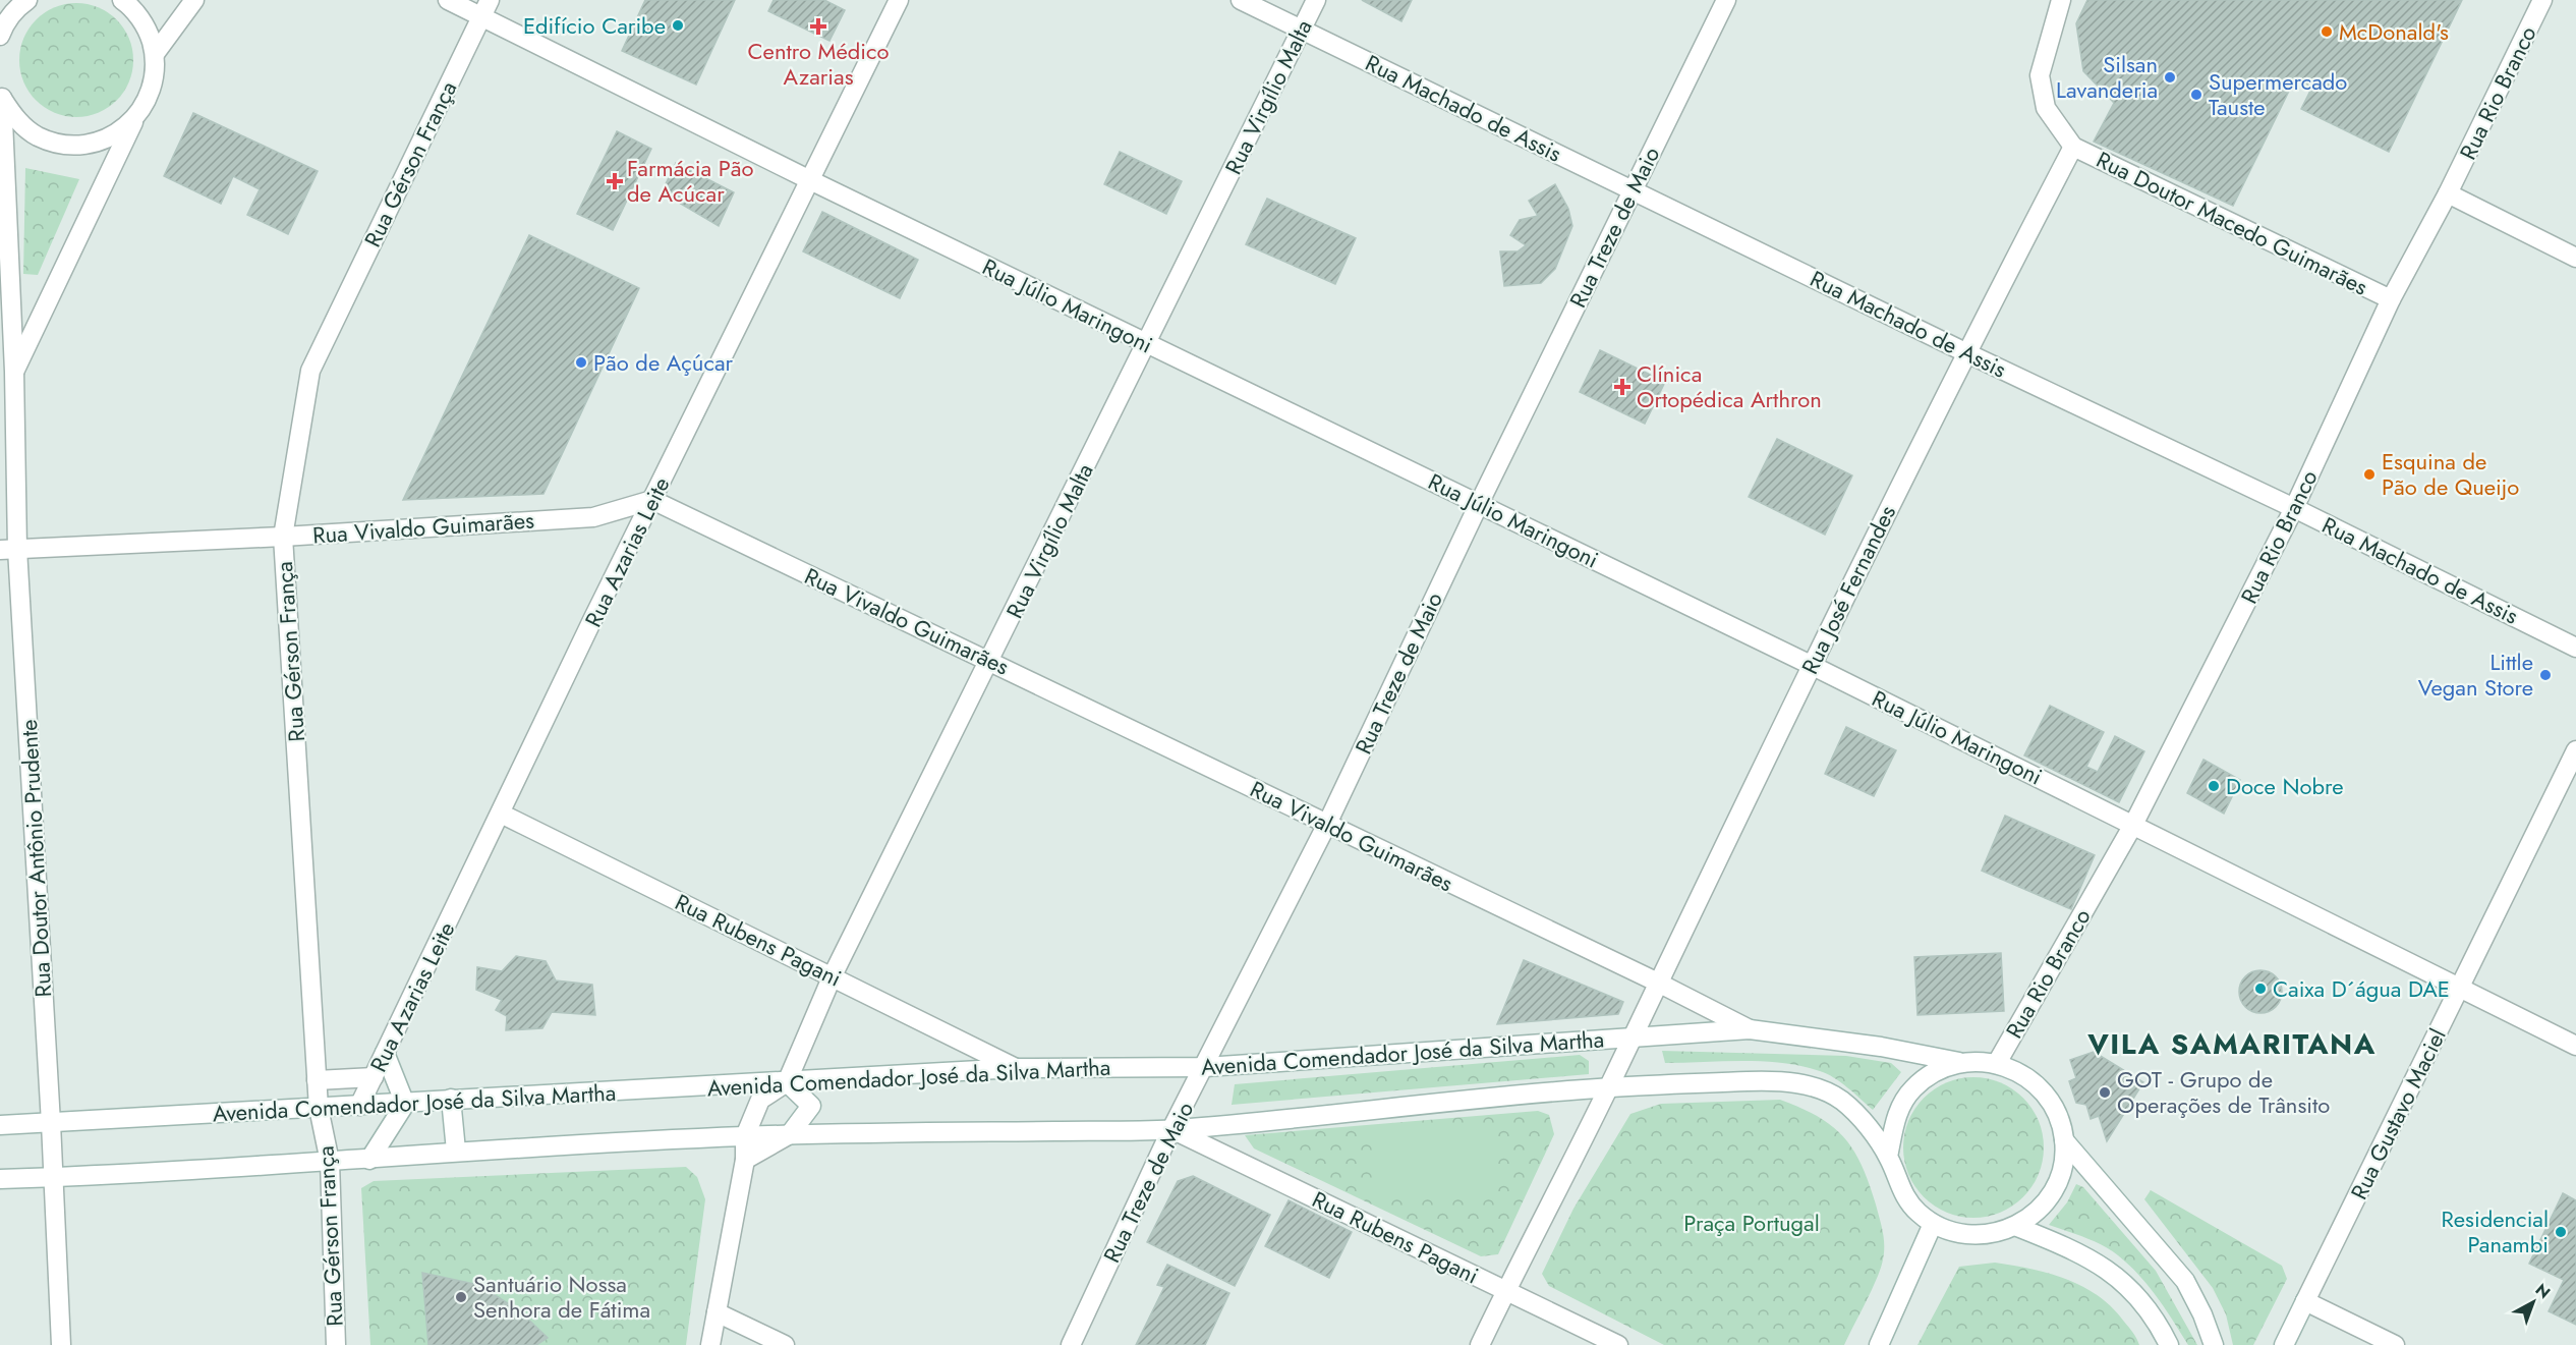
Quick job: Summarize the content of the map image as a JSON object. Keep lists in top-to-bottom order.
{
  "streets": {
    "street": [
      "Rua Rio Branco",
      "Rua Virgílio Malta",
      "Rua Machado de Assis",
      "Rua Gérson França",
      "Rua Doutor Macedo Guimarães",
      "Rua Treze de Maio",
      "Rua Júlio Maringoni",
      "Rua Vivaldo Guimarães",
      "Rua Azarias Leite",
      "Rua José Fernandes",
      "Rua Doutor Antônio Prudente",
      "Rua Rubens Pagani",
      "Avenida Comendador José da Silva Martha",
      "Rua Gustavo Maciel"
    ]
  },
  "crossings": [
    ["Rua Rio Branco", "Rua Machado de Assis"],
    ["Rua Rio Branco", "Rua Doutor Macedo Guimarães"],
    ["Rua Rio Branco", "Rua Júlio Maringoni"],
    ["Rua Rio Branco", "Avenida Comendador José da Silva Martha"],
    ["Rua Virgílio Malta", "Rua Machado de Assis"],
    ["Rua Virgílio Malta", "Rua Júlio Maringoni"],
    ["Rua Virgílio Malta", "Rua Vivaldo Guimarães"],
    ["Rua Virgílio Malta", "Rua Rubens Pagani"],
    ["Rua Virgílio Malta", "Avenida Comendador José da Silva Martha"],
    ["Rua Machado de Assis", "Rua Treze de Maio"],
    ["Rua Machado de Assis", "Rua José Fernandes"],
    ["Rua Gérson França", "Rua Júlio Maringoni"],
    ["Rua Gérson França", "Rua Vivaldo Guimarães"],
    ["Rua Gérson França", "Avenida Comendador José da Silva Martha"],
    ["Rua Doutor Macedo Guimarães", "Rua José Fernandes"],
    ["Rua Treze de Maio", "Rua Júlio Maringoni"],
    ["Rua Treze de Maio", "Rua Vivaldo Guimarães"],
    ["Rua Treze de Maio", "Rua Rubens Pagani"],
    ["Rua Treze de Maio", "Avenida Comendador José da Silva Martha"],
    ["Rua Júlio Maringoni", "Rua Azarias Leite"],
    ["Rua Júlio Maringoni", "Rua José Fernandes"],
    ["Rua Júlio Maringoni", "Rua Gustavo Maciel"],
    ["Rua Vivaldo Guimarães", "Rua Azarias Leite"],
    ["Rua Vivaldo Guimarães", "Rua José Fernandes"],
    ["Rua Vivaldo Guimarães", "Rua Doutor Antônio Prudente"],
    ["Rua Vivaldo Guimarães", "Avenida Comendador José da Silva Martha"],
    ["Rua Azarias Leite", "Rua Rubens Pagani"],
    ["Rua Azarias Leite", "Avenida Comendador José da Silva Martha"],
    ["Rua José Fernandes", "Avenida Comendador José da Silva Martha"],
    ["Rua Doutor Antônio Prudente", "Avenida Comendador José da Silva Martha"],
    ["Rua Rubens Pagani", "Avenida Comendador José da Silva Martha"]
  ],
  "districts": ["VILA SAMARITANA"],
  "parks": ["Praça Portugal"],
  "places": {
    "other": [
      "Edifício Caribe",
      "McDonald's",
      "Silsan Lavanderia",
      "Supermercado Tauste",
      "Pão de Açúcar",
      "Esquina de Pão de Queijo",
      "Little Vegan Store",
      "Doce Nobre",
      "Caixa D´água DAE",
      "GOT - Grupo de Operações de Trânsito",
      "Residencial Panambi",
      "Santuário Nossa Senhora de Fátima"
    ],
    "health": ["Centro Médico Azarias", "Farmácia Pão de Acúcar", "Clínica Ortopédica Arthron"]
  },
  "north": "top right"
}
